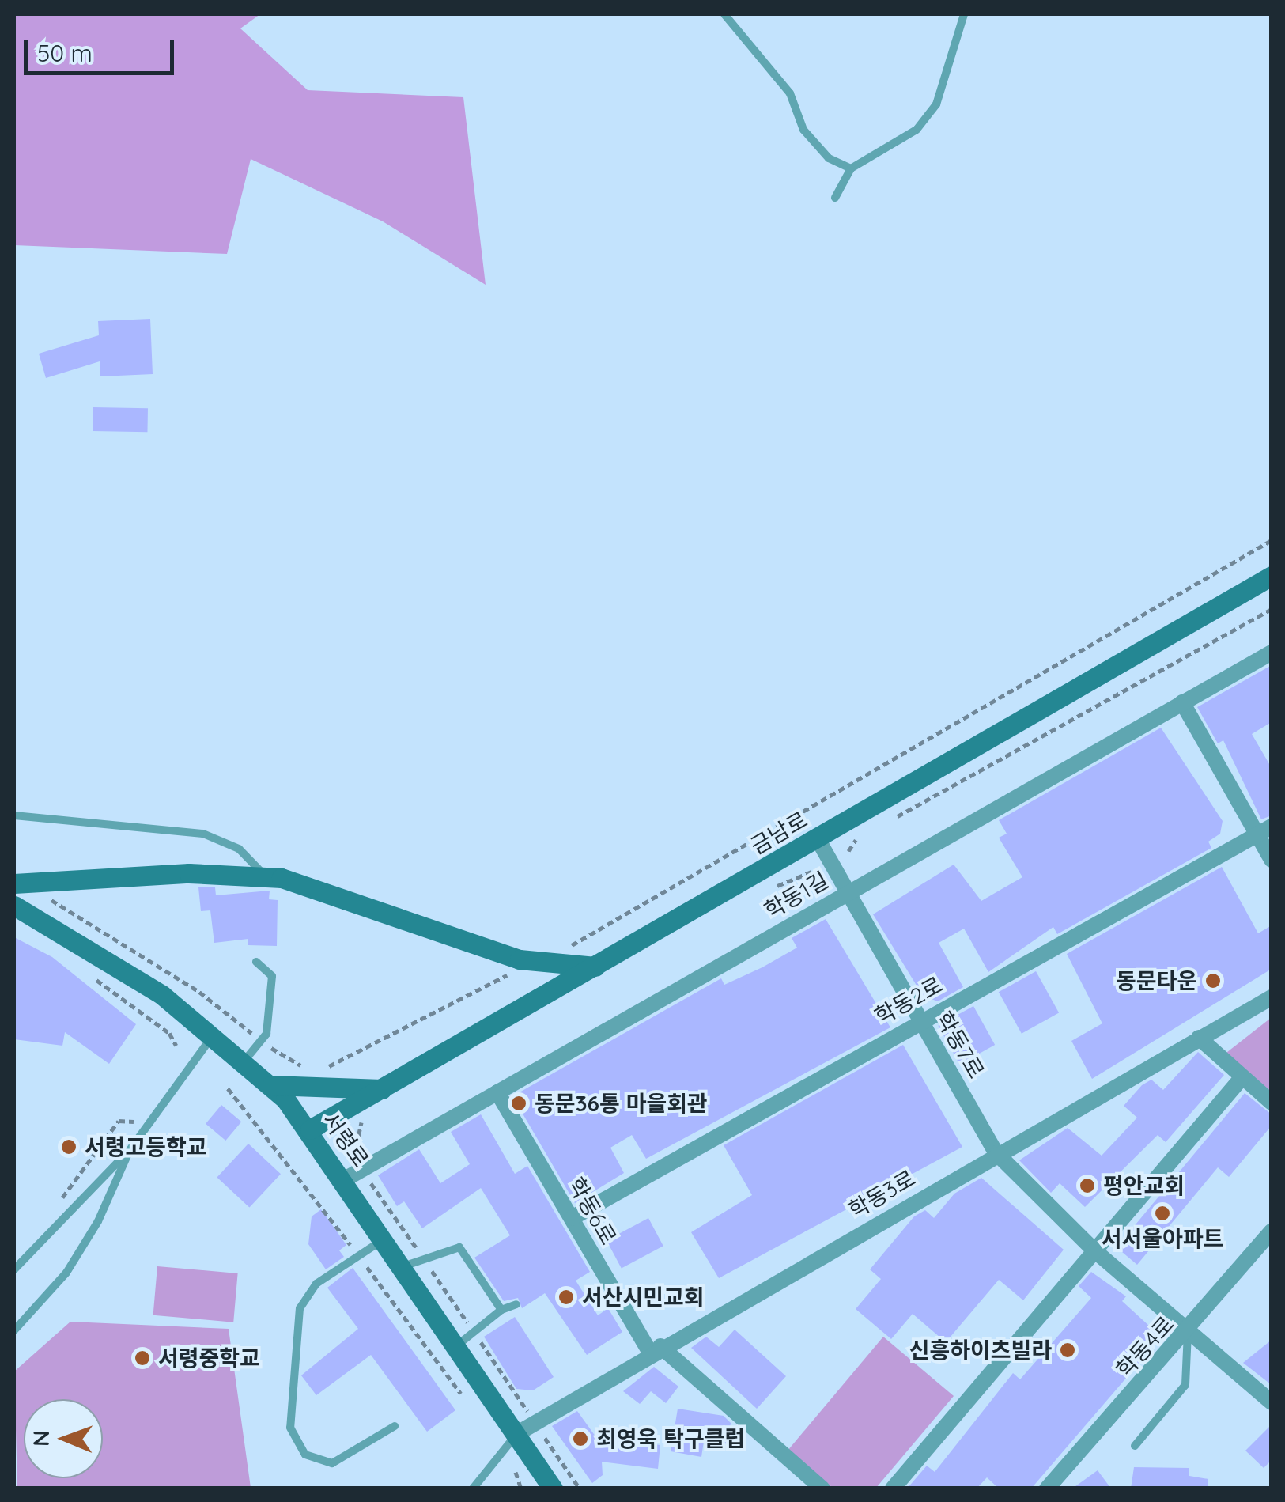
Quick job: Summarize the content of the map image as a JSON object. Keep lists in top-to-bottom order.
{
  "streets": {
    "street": [
      "금남로",
      "학동1길",
      "학동2로",
      "학동7로",
      "서령로",
      "학동3로",
      "학동6로",
      "학동4로"
    ]
  },
  "crossings": [
    ["금남로", "학동7로"],
    ["금남로", "서령로"],
    ["학동1길", "학동7로"],
    ["학동1길", "서령로"],
    ["학동1길", "학동6로"],
    ["학동2로", "학동7로"],
    ["학동2로", "학동6로"],
    ["학동7로", "학동3로"],
    ["학동7로", "학동4로"],
    ["서령로", "학동3로"],
    ["학동3로", "학동6로"]
  ],
  "places": [
    "동문타운",
    "동문36통 마을회관",
    "서령고등학교",
    "평안교회",
    "서서울아파트",
    "서산시민교회",
    "신흥하이츠빌라",
    "서령중학교",
    "최영욱 탁구클럽"
  ],
  "scale_bar": "50 m",
  "north": "left"
}
